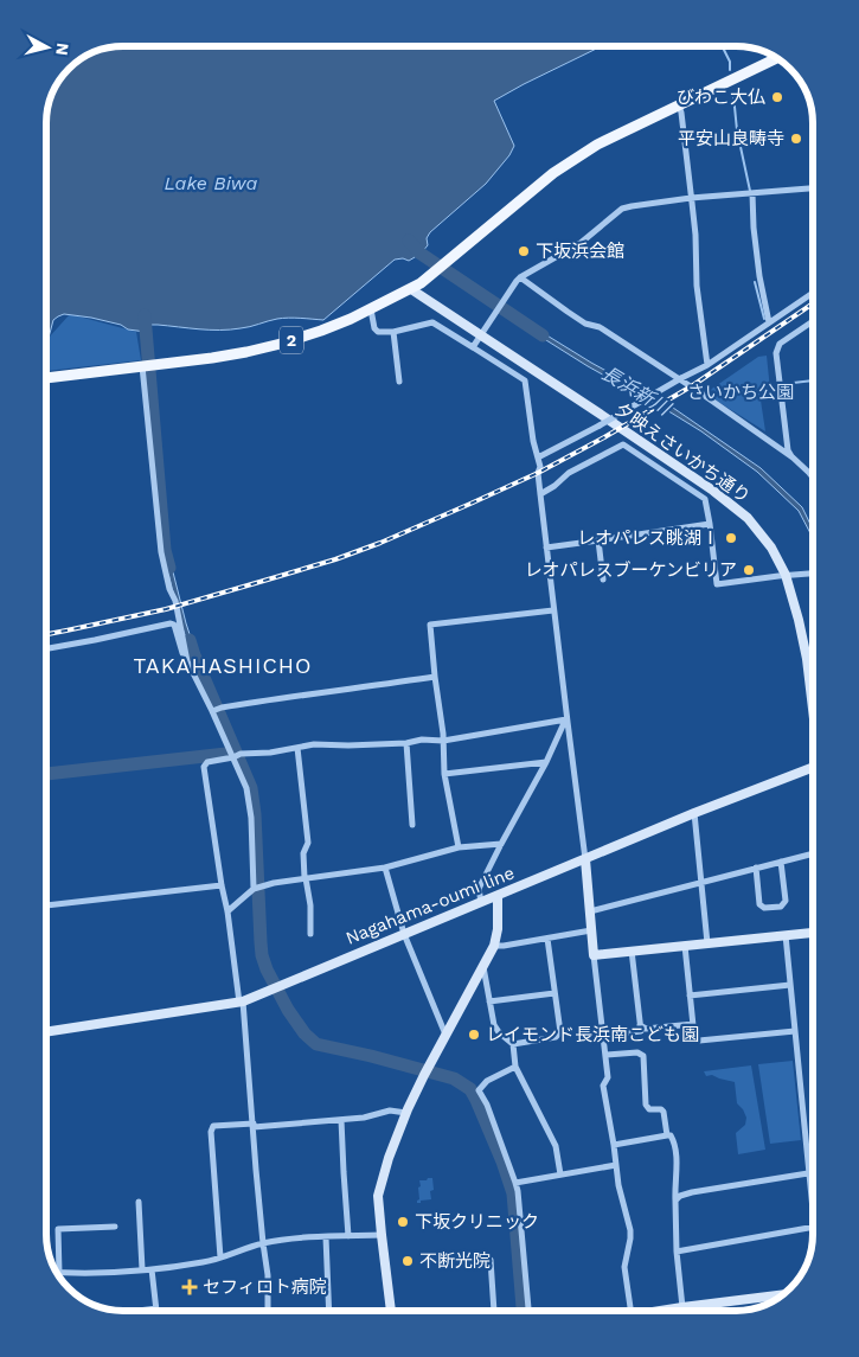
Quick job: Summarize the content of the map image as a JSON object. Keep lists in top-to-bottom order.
{
  "streets": {
    "main road": ["2", "夕映えさいかち通り", "Nagahama-oumi line"]
  },
  "crossings": [
    ["2", "夕映えさいかち通り"]
  ],
  "districts": ["TAKAHASHICHO"],
  "water": ["Lake Biwa", "長浜新川"],
  "parks": ["さいかち公園"],
  "places": {
    "other": [
      "びわこ大仏",
      "平安山良畴寺",
      "下坂浜会館",
      "レオパレス眺湖Ⅰ",
      "レオパレスブーケンビリア",
      "レイモンド長浜南こども園",
      "下坂クリニック",
      "不断光院"
    ],
    "health": ["セフィロト病院"]
  },
  "north": "right"
}
